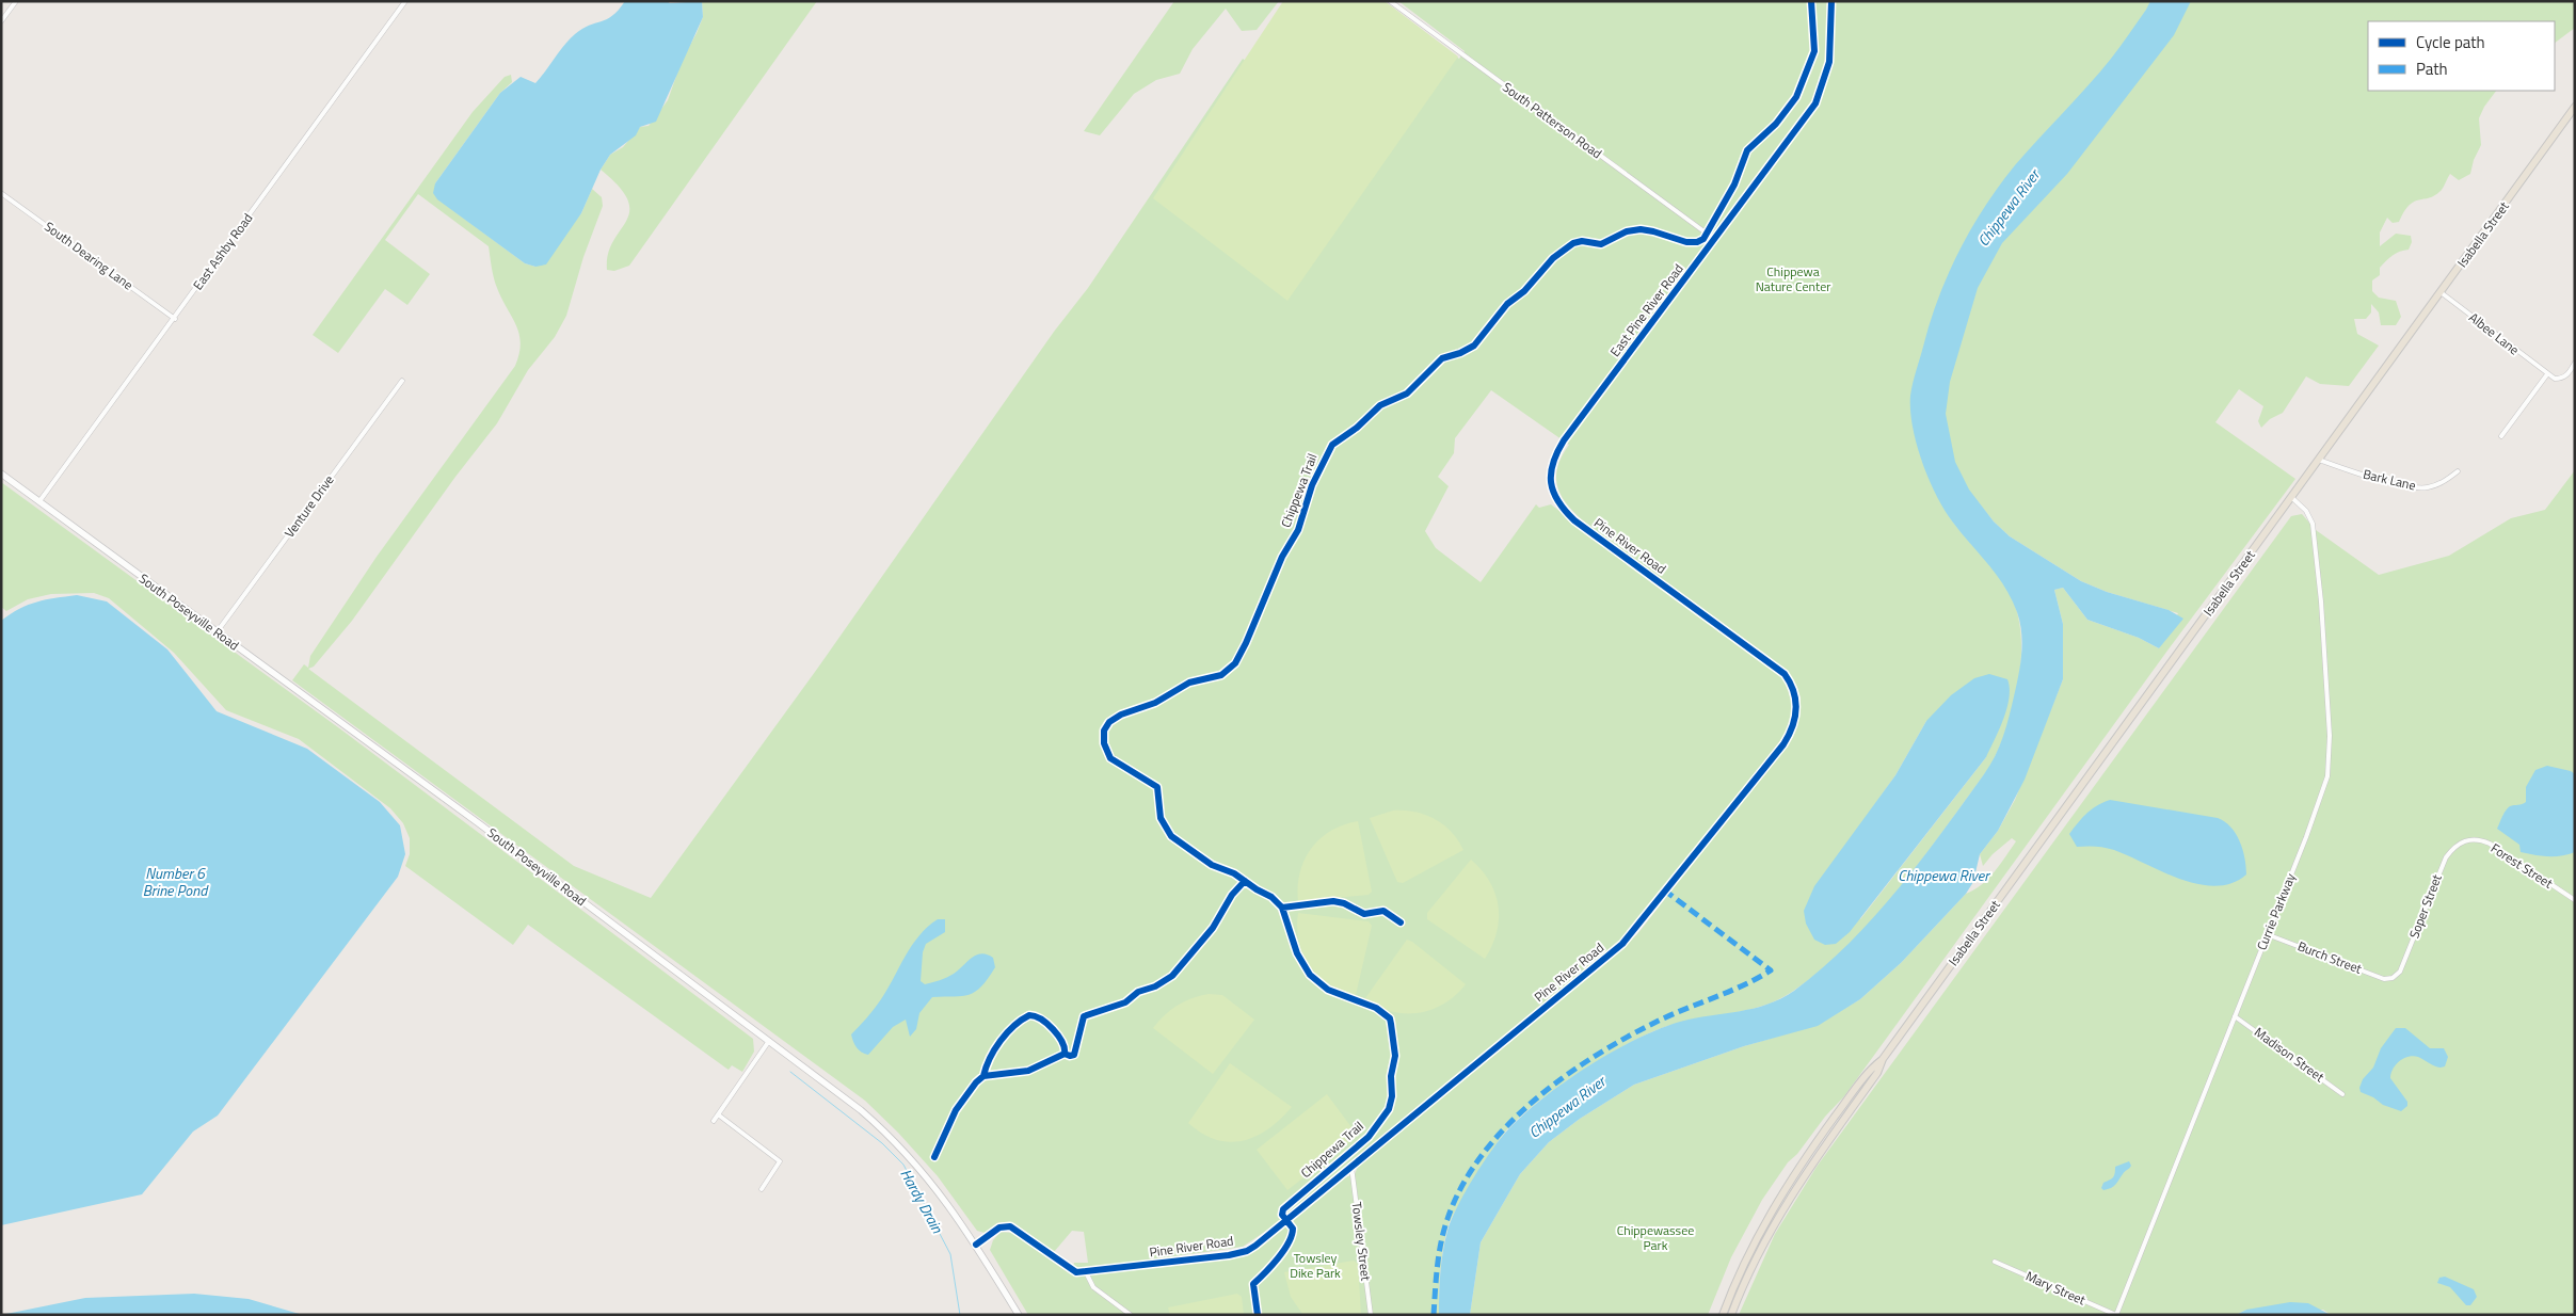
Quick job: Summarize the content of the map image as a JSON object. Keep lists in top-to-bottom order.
{
  "streets": {
    "highway": ["Isabella Street"],
    "main road": ["South Poseyville Road"],
    "street": [
      "South Patterson Road",
      "East Ashby Road",
      "South Dearing Lane",
      "East Pine River Road",
      "Albee Lane",
      "Bark Lane",
      "Venture Drive",
      "Pine River Road",
      "Forest Street",
      "Soper Street",
      "Currie Parkway",
      "Burch Street",
      "Madison Street",
      "Towsley Street",
      "Mary Street"
    ],
    "cycle path": ["Chippewa Trail"]
  },
  "crossings": [
    ["South Patterson Road", "East Pine River Road"],
    ["Isabella Street", "Albee Lane"],
    ["Isabella Street", "Bark Lane"],
    ["Isabella Street", "Currie Parkway"],
    ["East Ashby Road", "South Dearing Lane"],
    ["East Ashby Road", "South Poseyville Road"],
    ["East Pine River Road", "Pine River Road"],
    ["Venture Drive", "South Poseyville Road"],
    ["Pine River Road", "South Poseyville Road"],
    ["Pine River Road", "Towsley Street"],
    ["Forest Street", "Soper Street"],
    ["Soper Street", "Burch Street"],
    ["Currie Parkway", "Burch Street"],
    ["Currie Parkway", "Madison Street"],
    ["Currie Parkway", "Mary Street"]
  ],
  "water": ["Chippewa River", "Number 6 Brine Pond", "Hardy Drain"],
  "parks": ["Chippewa Nature Center", "Chippewassee Park", "Towsley Dike Park"],
  "legend": ["Cycle path", "Path"]
}
